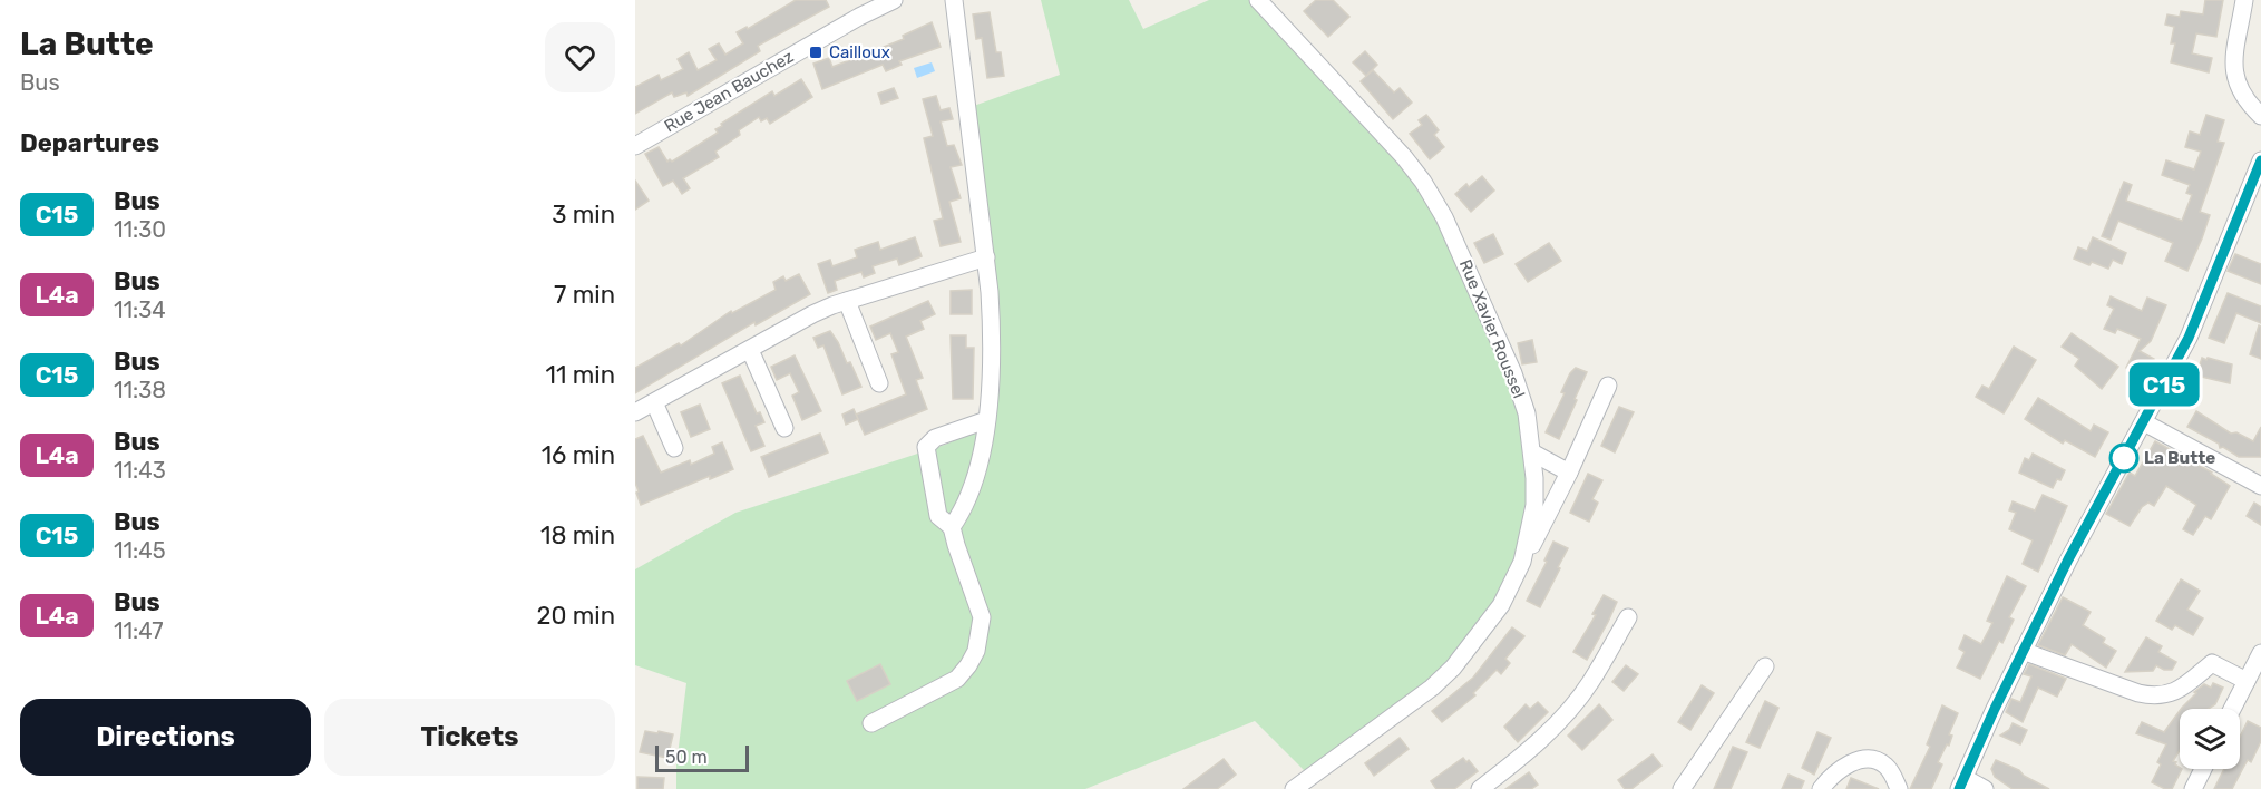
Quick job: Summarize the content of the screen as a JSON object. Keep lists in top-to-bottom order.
{
  "streets": {
    "street": ["Rue Jean Bauchez", "Rue Xavier Roussel"]
  },
  "places": {
    "transit": ["Cailloux"],
    "other": ["La Butte"]
  },
  "lines": ["bus line C15"],
  "scale_bar": "50 m",
  "page": {
    "heading": [
      ["La Butte", "Bus"],
      "Departures"
    ],
    "on_map": "C15",
    "list": [
      {
        "mark": "C15",
        "name": "Bus",
        "note": "11:30",
        "value": "3 min"
      },
      {
        "mark": "L4a",
        "name": "Bus",
        "note": "11:34",
        "value": "7 min"
      },
      {
        "mark": "C15",
        "name": "Bus",
        "note": "11:38",
        "value": "11 min"
      },
      {
        "mark": "L4a",
        "name": "Bus",
        "note": "11:43",
        "value": "16 min"
      },
      {
        "mark": "C15",
        "name": "Bus",
        "note": "11:45",
        "value": "18 min"
      },
      {
        "mark": "L4a",
        "name": "Bus",
        "note": "11:47",
        "value": "20 min"
      }
    ],
    "buttons": ["Directions", "Tickets"],
    "scale": "50 m"
  }
}
